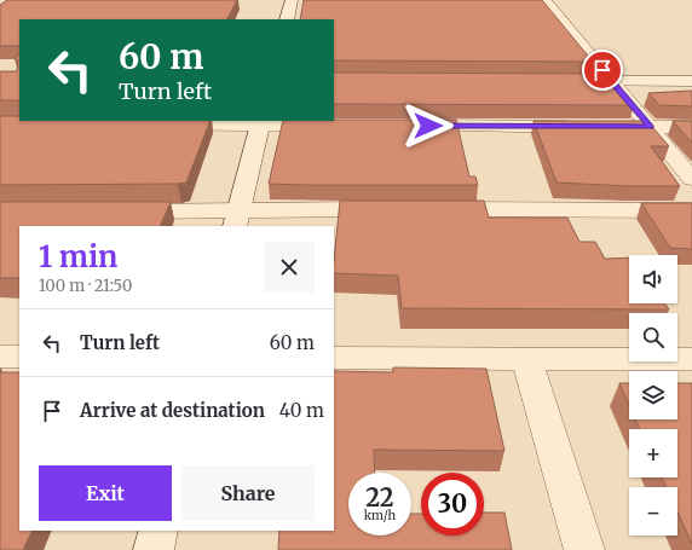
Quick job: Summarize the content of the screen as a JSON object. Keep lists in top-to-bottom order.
{
  "page": {
    "turn": ["60 m", "Turn left"],
    "heading": ["1 min", "100 m · 21:50"],
    "map_buttons": ["+", "−"],
    "list": [
      {
        "name": "Turn left",
        "value": "60 m"
      },
      {
        "name": "Arrive at destination",
        "value": "40 m"
      }
    ],
    "buttons": ["Exit", "Share"],
    "speed": "22 km/h",
    "limit": "30"
  }
}
